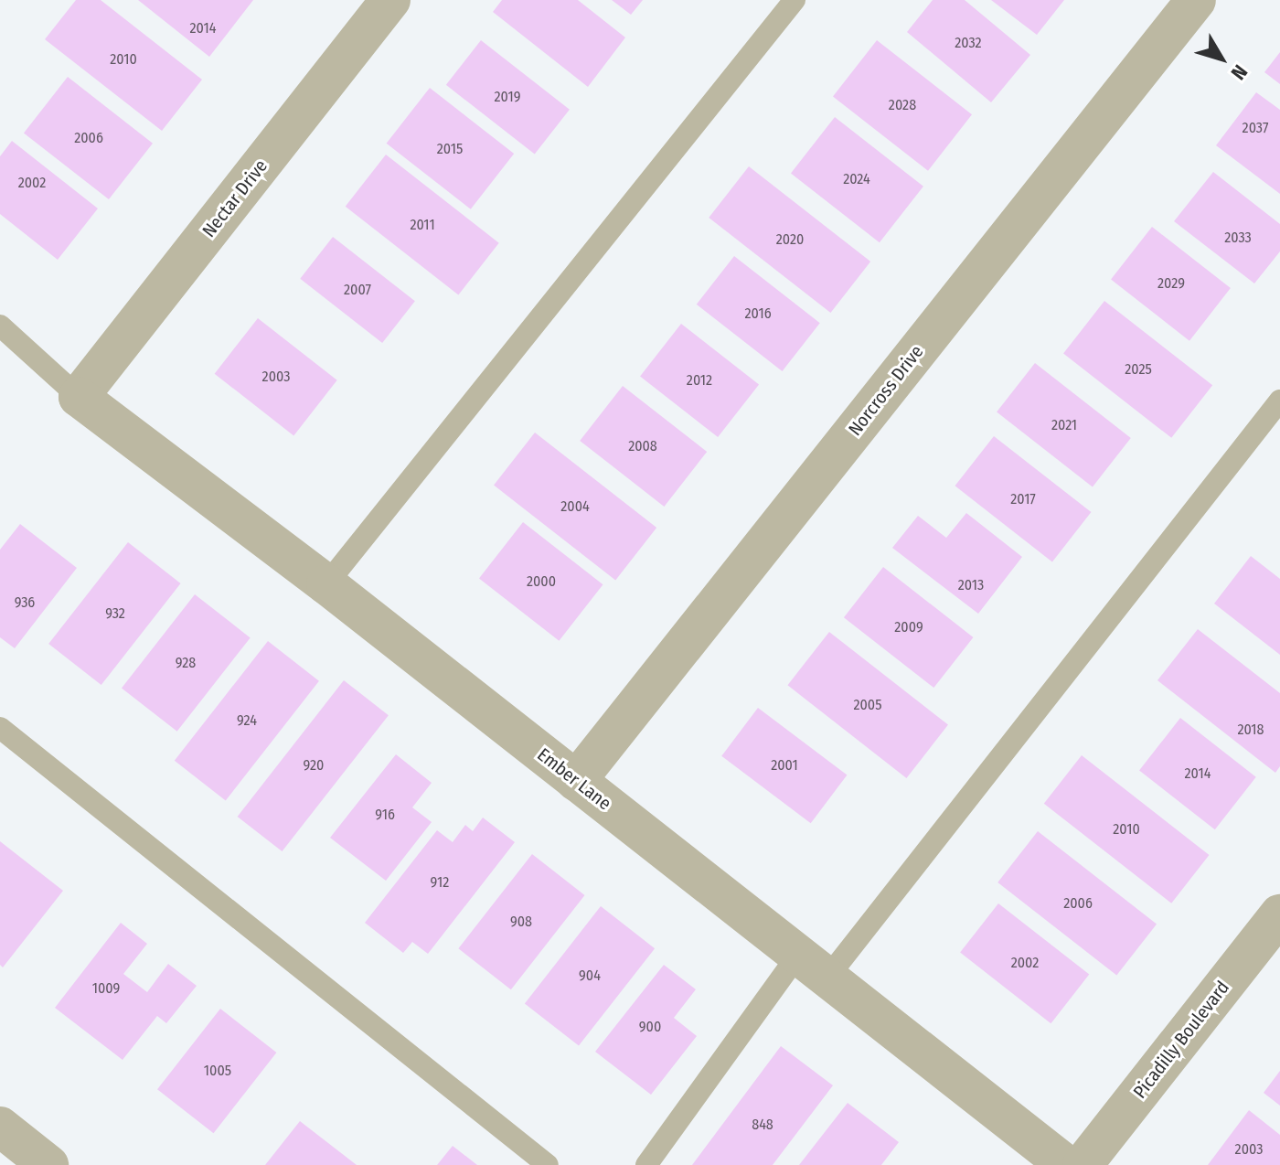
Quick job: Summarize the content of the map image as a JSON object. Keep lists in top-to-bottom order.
{
  "streets": {
    "street": [
      "Nectar Drive",
      "Norcross Drive",
      "Ember Lane",
      "Picadilly Boulevard"
    ]
  },
  "crossings": [
    ["Nectar Drive", "Ember Lane"],
    ["Norcross Drive", "Ember Lane"]
  ],
  "house_numbers": [
    "2014",
    "2032",
    "2010",
    "2019",
    "2028",
    "2037",
    "2006",
    "2015",
    "2024",
    "2002",
    "2011",
    "2033",
    "2020",
    "2029",
    "2007",
    "2016",
    "2025",
    "2003",
    "2012",
    "2021",
    "2008",
    "2017",
    "2004",
    "2000",
    "2013",
    "936",
    "932",
    "2009",
    "928",
    "2005",
    "924",
    "2018",
    "920",
    "2001",
    "2014",
    "916",
    "2010",
    "912",
    "2006",
    "908",
    "2002",
    "904",
    "1009",
    "900",
    "1005",
    "848",
    "2003"
  ],
  "north": "bottom right"
}
